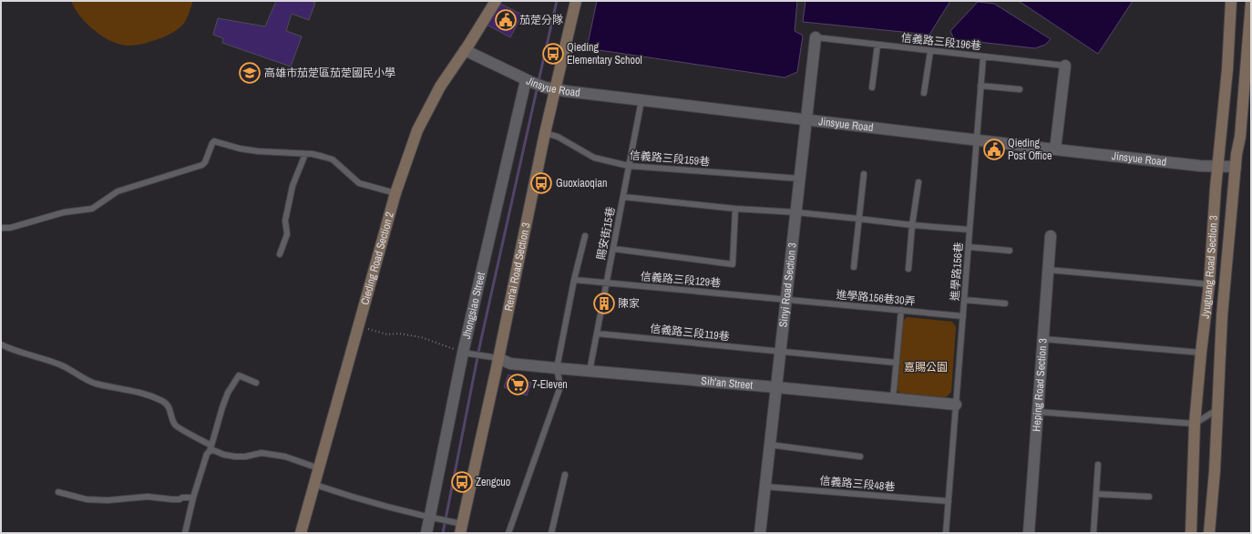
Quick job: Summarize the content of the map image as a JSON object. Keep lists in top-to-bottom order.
{
  "streets": {
    "street": [
      "Jinsyue Road",
      "Cieding Road Section 2",
      "Ren'ai Road Section 3",
      "Jyuguang Road Section 3",
      "Sinyi Road Section 3",
      "Jhongsiao Street",
      "Sih'an Street",
      "Heping Road Section 3"
    ],
    "lane": [
      "信義路三段196巷",
      "信義路三段159巷",
      "賜安街15巷",
      "進學路156巷",
      "信義路三段129巷",
      "進學路156巷30弄",
      "信義路三段119巷",
      "信義路三段48巷"
    ]
  },
  "crossings": [
    ["信義路三段196巷", "進學路156巷"],
    ["信義路三段196巷", "Sinyi Road Section 3"],
    ["Jinsyue Road", "賜安街15巷"],
    ["Jinsyue Road", "Cieding Road Section 2"],
    ["Jinsyue Road", "Ren'ai Road Section 3"],
    ["Jinsyue Road", "Jyuguang Road Section 3"],
    ["Jinsyue Road", "進學路156巷"],
    ["Jinsyue Road", "Sinyi Road Section 3"],
    ["Jinsyue Road", "Jhongsiao Street"],
    ["信義路三段159巷", "賜安街15巷"],
    ["信義路三段159巷", "Ren'ai Road Section 3"],
    ["信義路三段159巷", "Sinyi Road Section 3"],
    ["賜安街15巷", "信義路三段129巷"],
    ["賜安街15巷", "信義路三段119巷"],
    ["賜安街15巷", "Sih'an Street"],
    ["Ren'ai Road Section 3", "Sih'an Street"],
    ["進學路156巷", "進學路156巷30弄"],
    ["進學路156巷", "Sih'an Street"],
    ["進學路156巷", "信義路三段48巷"],
    ["信義路三段129巷", "Sinyi Road Section 3"],
    ["信義路三段129巷", "進學路156巷30弄"],
    ["Sinyi Road Section 3", "進學路156巷30弄"],
    ["Sinyi Road Section 3", "信義路三段119巷"],
    ["Sinyi Road Section 3", "Sih'an Street"],
    ["Sinyi Road Section 3", "信義路三段48巷"]
  ],
  "parks": ["嘉賜公園"],
  "places": {
    "public building": ["茄萣分隊", "Qieding Post Office"],
    "bus stop": ["Qieding Elementary School", "Guoxiaoqian", "Zengcuo"],
    "school or university": ["高雄市茄萣區茄萣國民小學"],
    "building": ["陳家"],
    "supermarket": ["7-Eleven"]
  }
}
